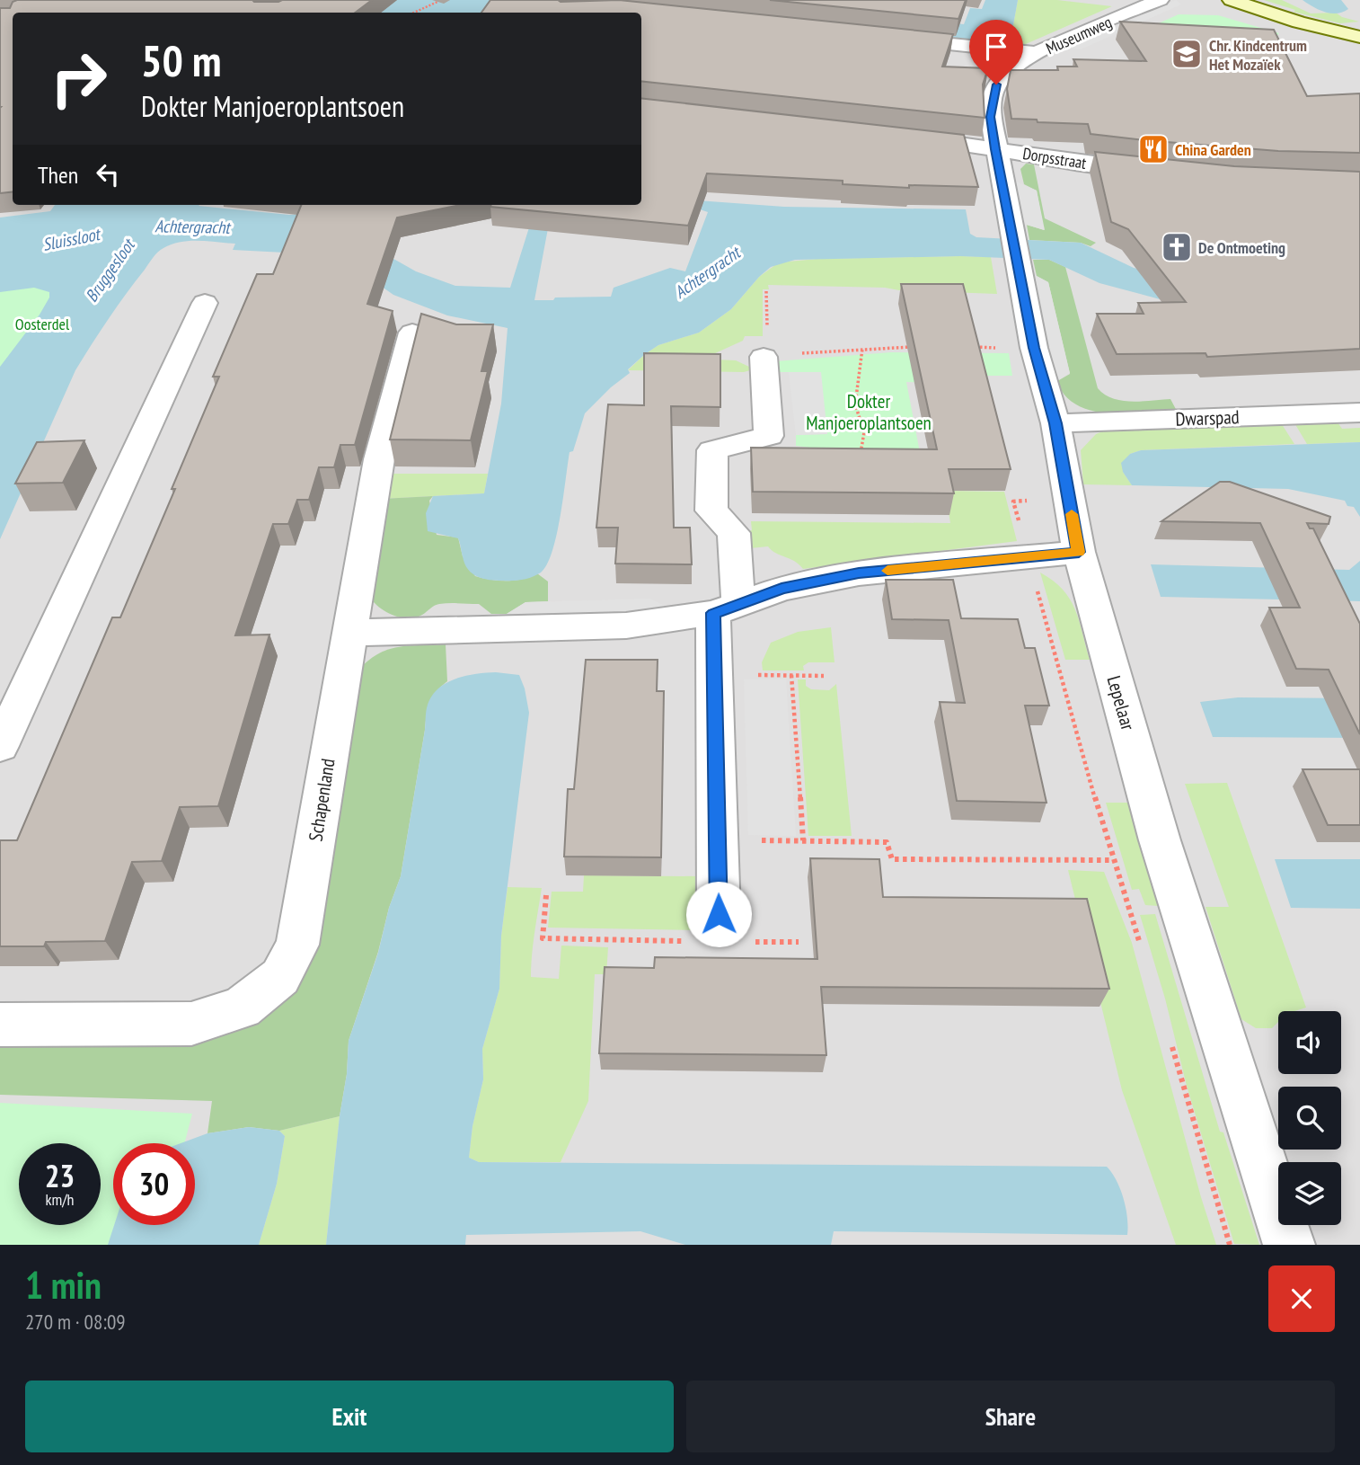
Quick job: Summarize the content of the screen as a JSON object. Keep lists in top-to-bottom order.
{
  "streets": {
    "street": [
      "Museumweg",
      "Dorpsstraat",
      "Dwarspad",
      "Lepelaar",
      "Schapenland"
    ]
  },
  "crossings": [
    ["Museumweg", "Dorpsstraat"],
    ["Museumweg", "Lepelaar"],
    ["Dorpsstraat", "Lepelaar"],
    ["Dwarspad", "Lepelaar"]
  ],
  "water": ["Achtergracht", "Sluissloot", "Bruggesloot"],
  "parks": ["Oosterdel", "Dokter Manjoeroplantsoen"],
  "places": {
    "school or university": ["Chr. Kindcentrum Het Mozaïek"],
    "restaurant": ["China Garden"],
    "church": ["De Ontmoeting"]
  },
  "page": {
    "turn": ["50 m", "Dokter Manjoeroplantsoen"],
    "then": "Then",
    "speed": "23 km/h",
    "limit": "30",
    "heading": ["1 min", "270 m · 08:09"],
    "buttons": ["Exit", "Share"]
  }
}
